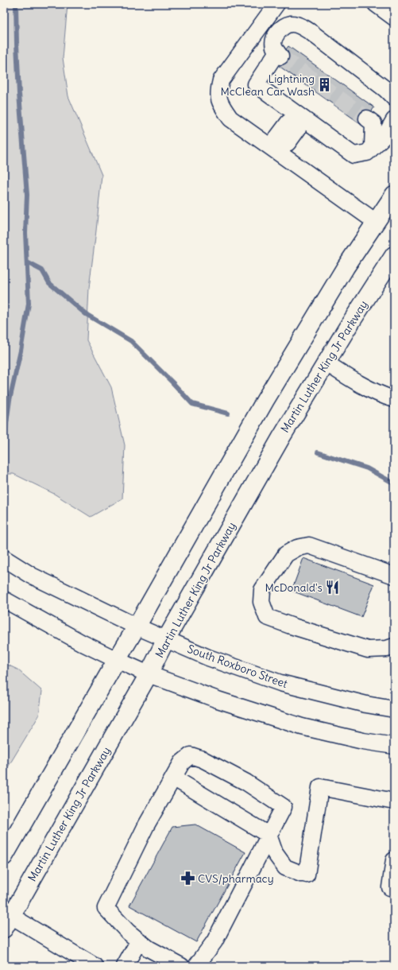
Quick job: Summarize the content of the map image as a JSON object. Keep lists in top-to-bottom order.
{
  "streets": {
    "main road": ["Martin Luther King Jr Parkway"],
    "street": ["South Roxboro Street"]
  },
  "crossings": [
    ["Martin Luther King Jr Parkway", "South Roxboro Street"]
  ],
  "places": {
    "building": ["Lightning McClean Car Wash"],
    "restaurant": ["McDonald's"],
    "pharmacy": ["CVS/pharmacy"]
  }
}
